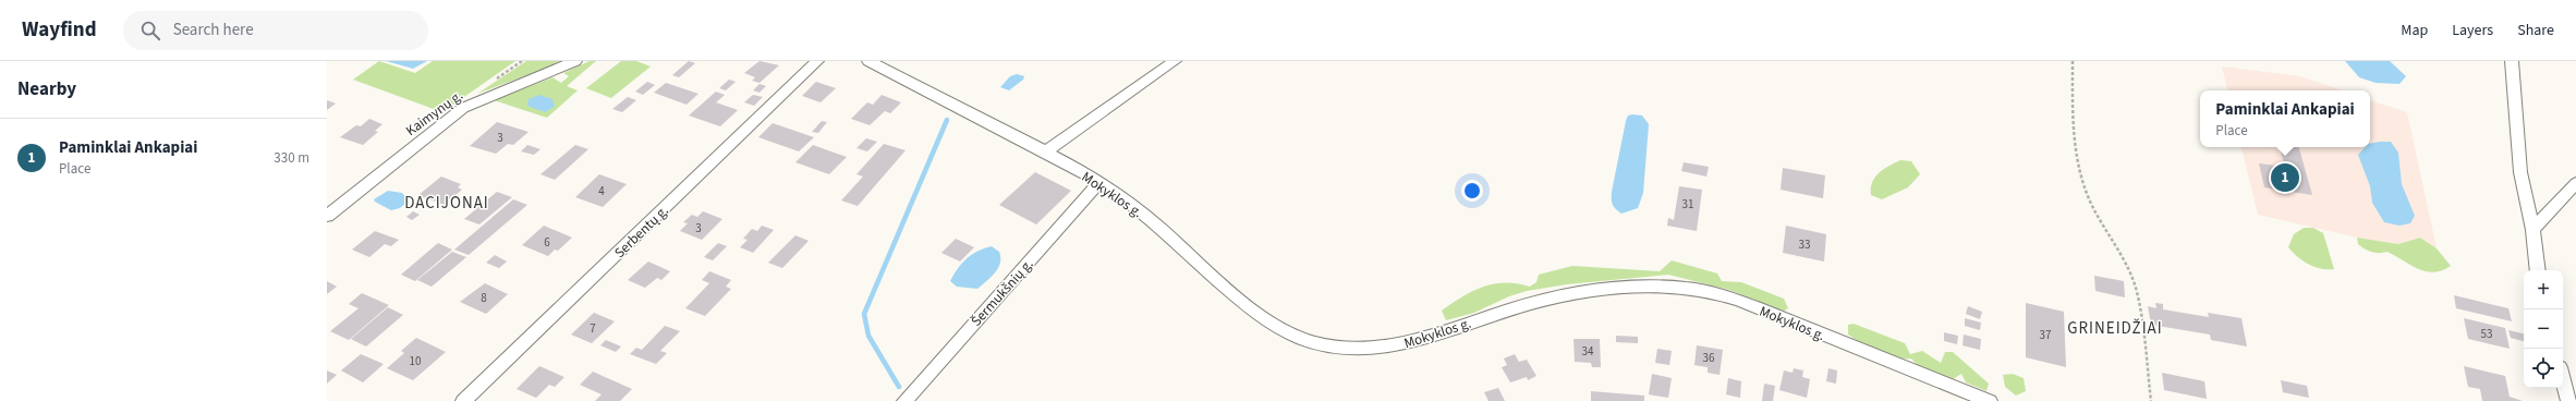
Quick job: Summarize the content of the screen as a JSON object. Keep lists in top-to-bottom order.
{
  "streets": {
    "street": [
      "Kaimynų g.",
      "Mokyklos g.",
      "Serbentų g.",
      "Šermukšnių g."
    ]
  },
  "crossings": [
    ["Mokyklos g.", "Šermukšnių g."]
  ],
  "districts": ["DACIJONAI", "GRINEIDŽIAI"],
  "house_numbers": [
    "3",
    "4",
    "31",
    "3",
    "6",
    "33",
    "8",
    "7",
    "53",
    "37",
    "34",
    "36",
    "10"
  ],
  "page": {
    "header": "Wayfind",
    "search": "Search here",
    "nav": ["Map", "Layers", "Share"],
    "heading": "Nearby",
    "popup": ["Paminklai Ankapiai", "Place"],
    "list": [
      {
        "mark": "1",
        "name": "Paminklai Ankapiai",
        "note": "Place",
        "value": "330 m"
      }
    ],
    "pins": "1",
    "map_buttons": ["+", "−"]
  }
}
